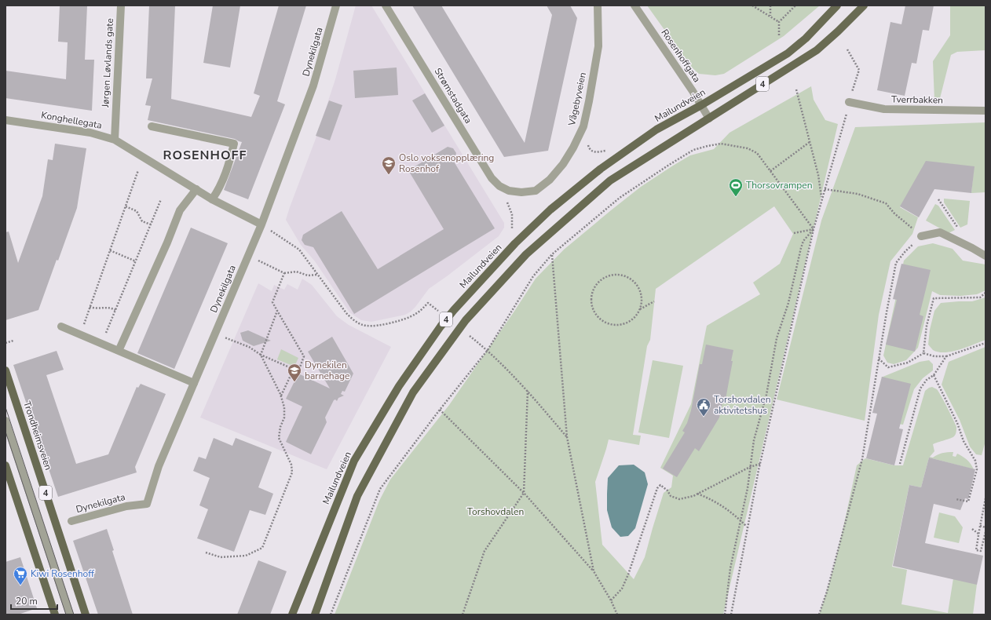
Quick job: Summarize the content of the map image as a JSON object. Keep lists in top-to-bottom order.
{
  "streets": {
    "main road": ["4", "Mailundveien", "Trondheimsveien"],
    "street": [
      "Dynekilgata",
      "Rosenhoffgata",
      "Jørgen Løvlands gate",
      "Strømstadgata",
      "Vågebyveien",
      "Tverrbakken",
      "Konghellegata"
    ]
  },
  "crossings": [
    ["Dynekilgata", "Konghellegata"],
    ["Rosenhoffgata", "4"],
    ["Rosenhoffgata", "Mailundveien"],
    ["Jørgen Løvlands gate", "Konghellegata"],
    ["Strømstadgata", "Vågebyveien"]
  ],
  "districts": ["ROSENHOFF"],
  "parks": ["Torshovdalen"],
  "places": {
    "school or university": ["Oslo voksenopplæring Rosenhof", "Dynekilen barnehage"],
    "sports": ["Thorsovrampen"],
    "public building": ["Torshovdalen aktivitetshus"],
    "supermarket": ["Kiwi Rosenhoff"]
  },
  "scale_bar": "20 m"
}
